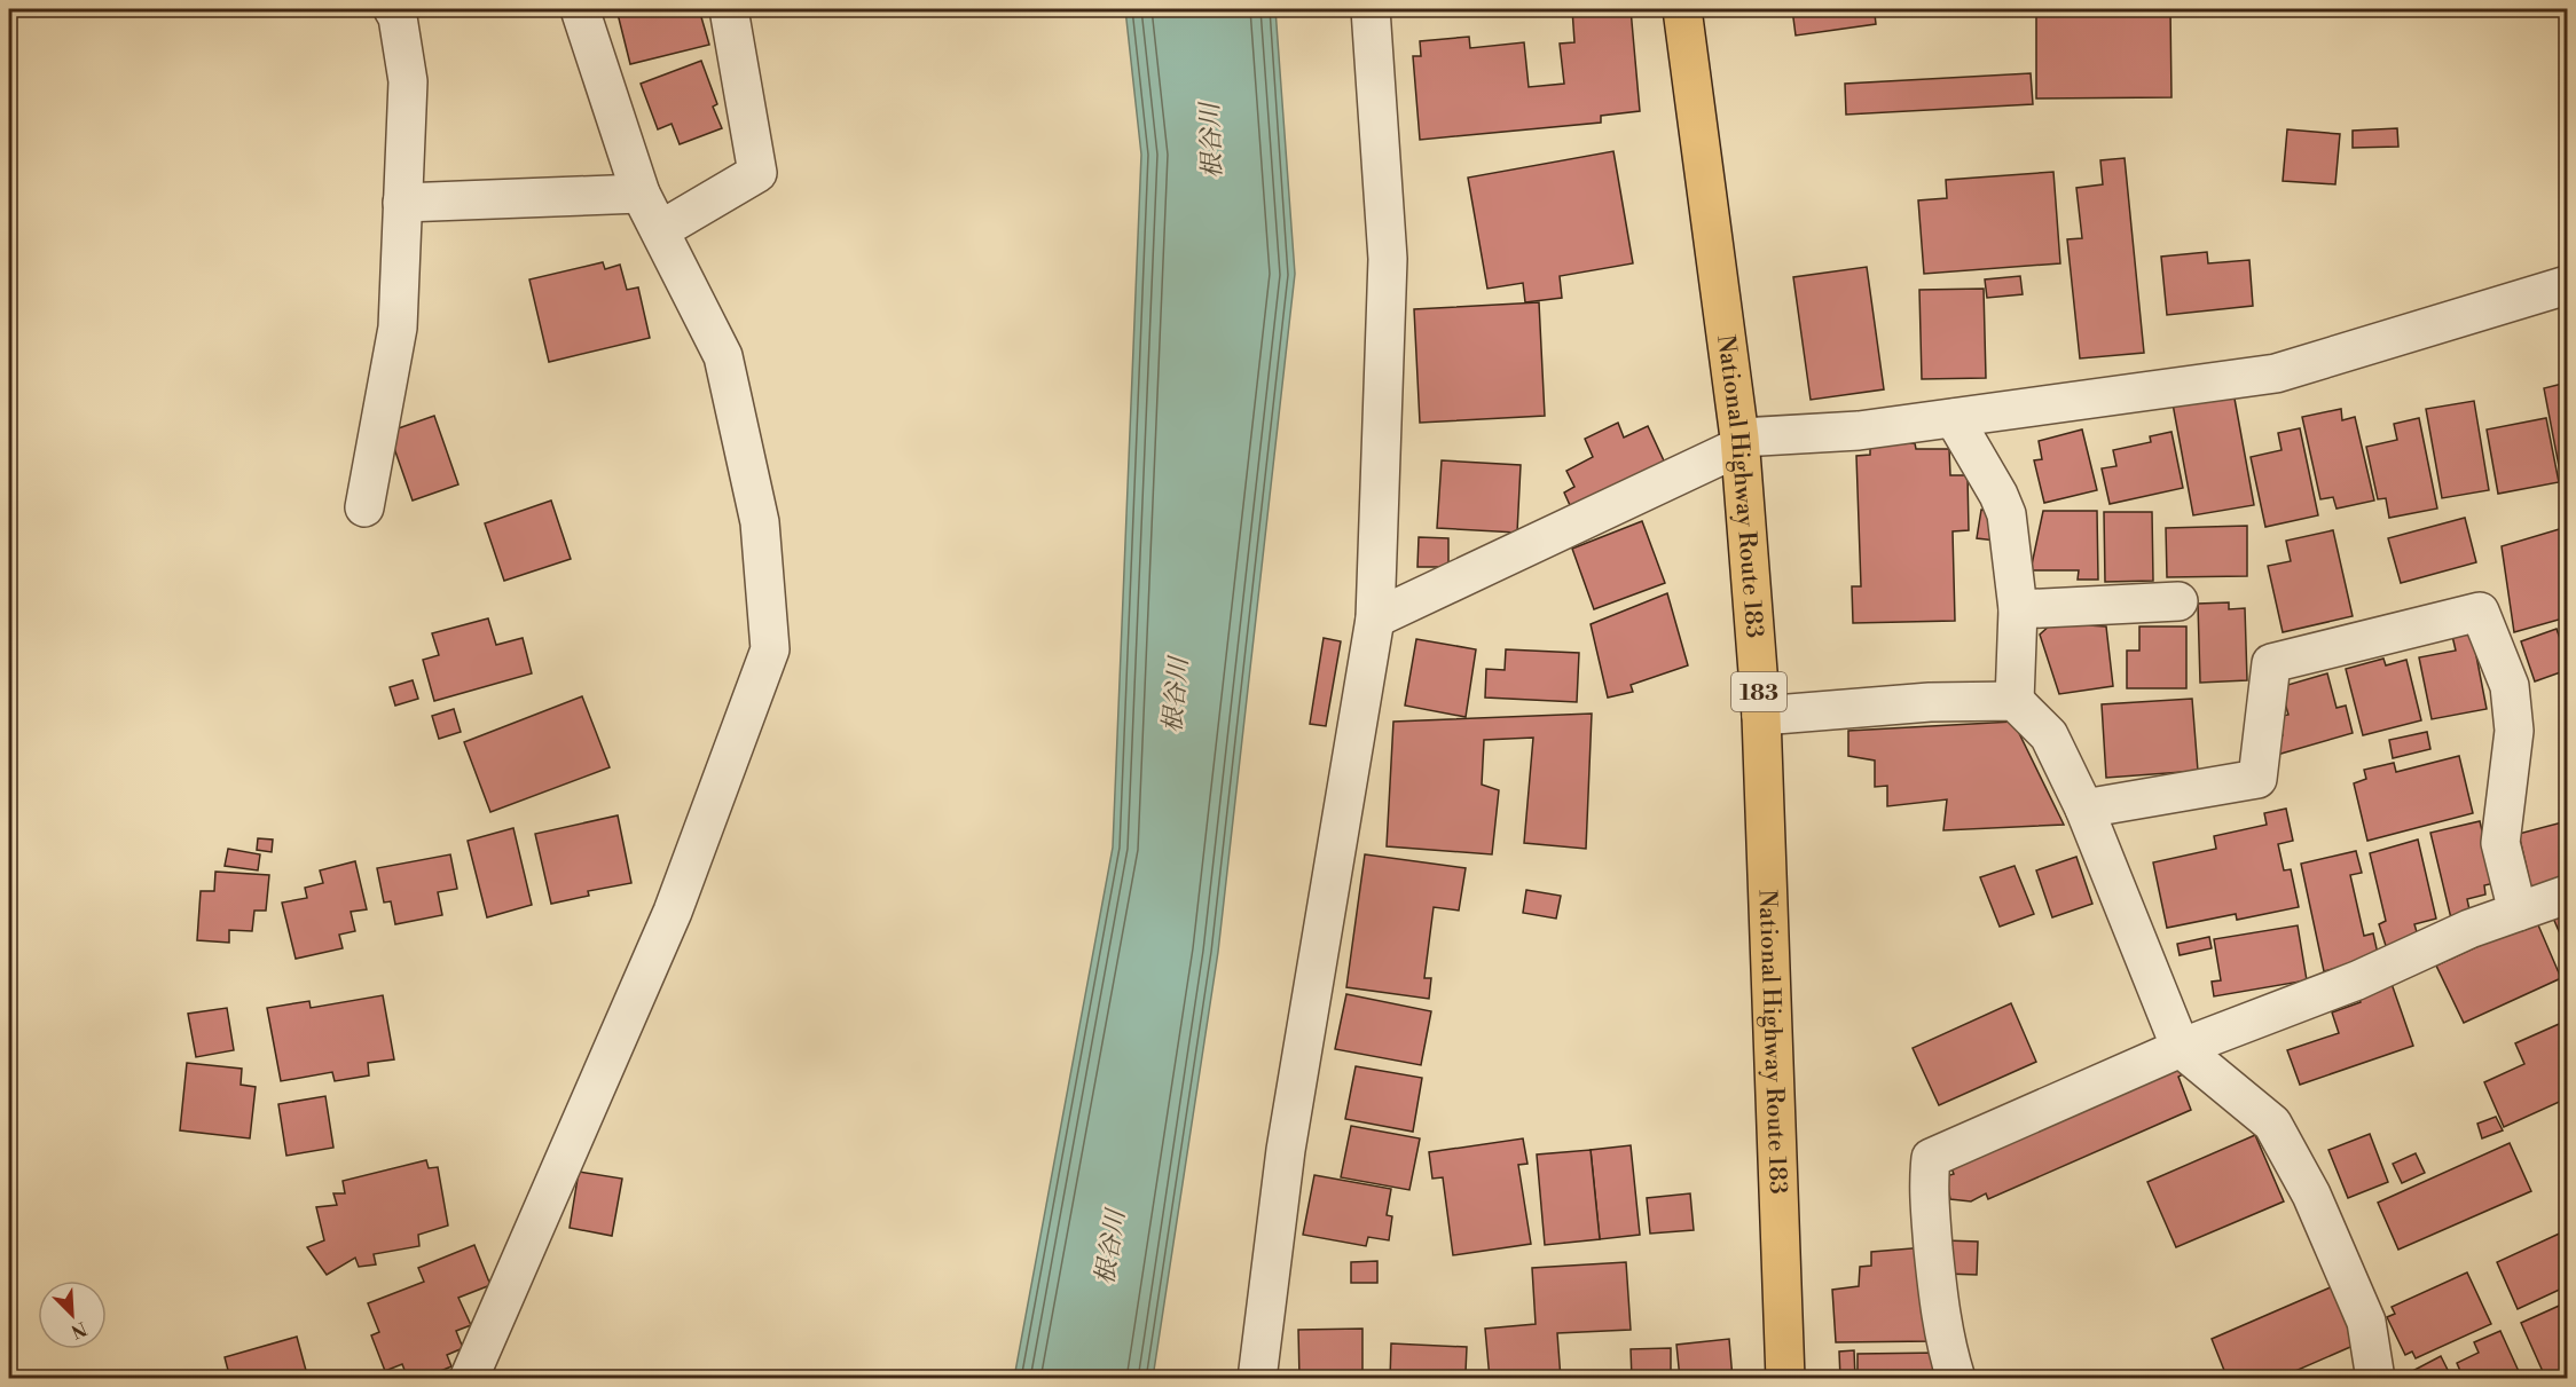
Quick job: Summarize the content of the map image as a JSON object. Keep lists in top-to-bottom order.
{
  "streets": {
    "highway": ["National Highway Route 183", "183"]
  },
  "water": ["根谷川"],
  "north": "bottom right"
}
